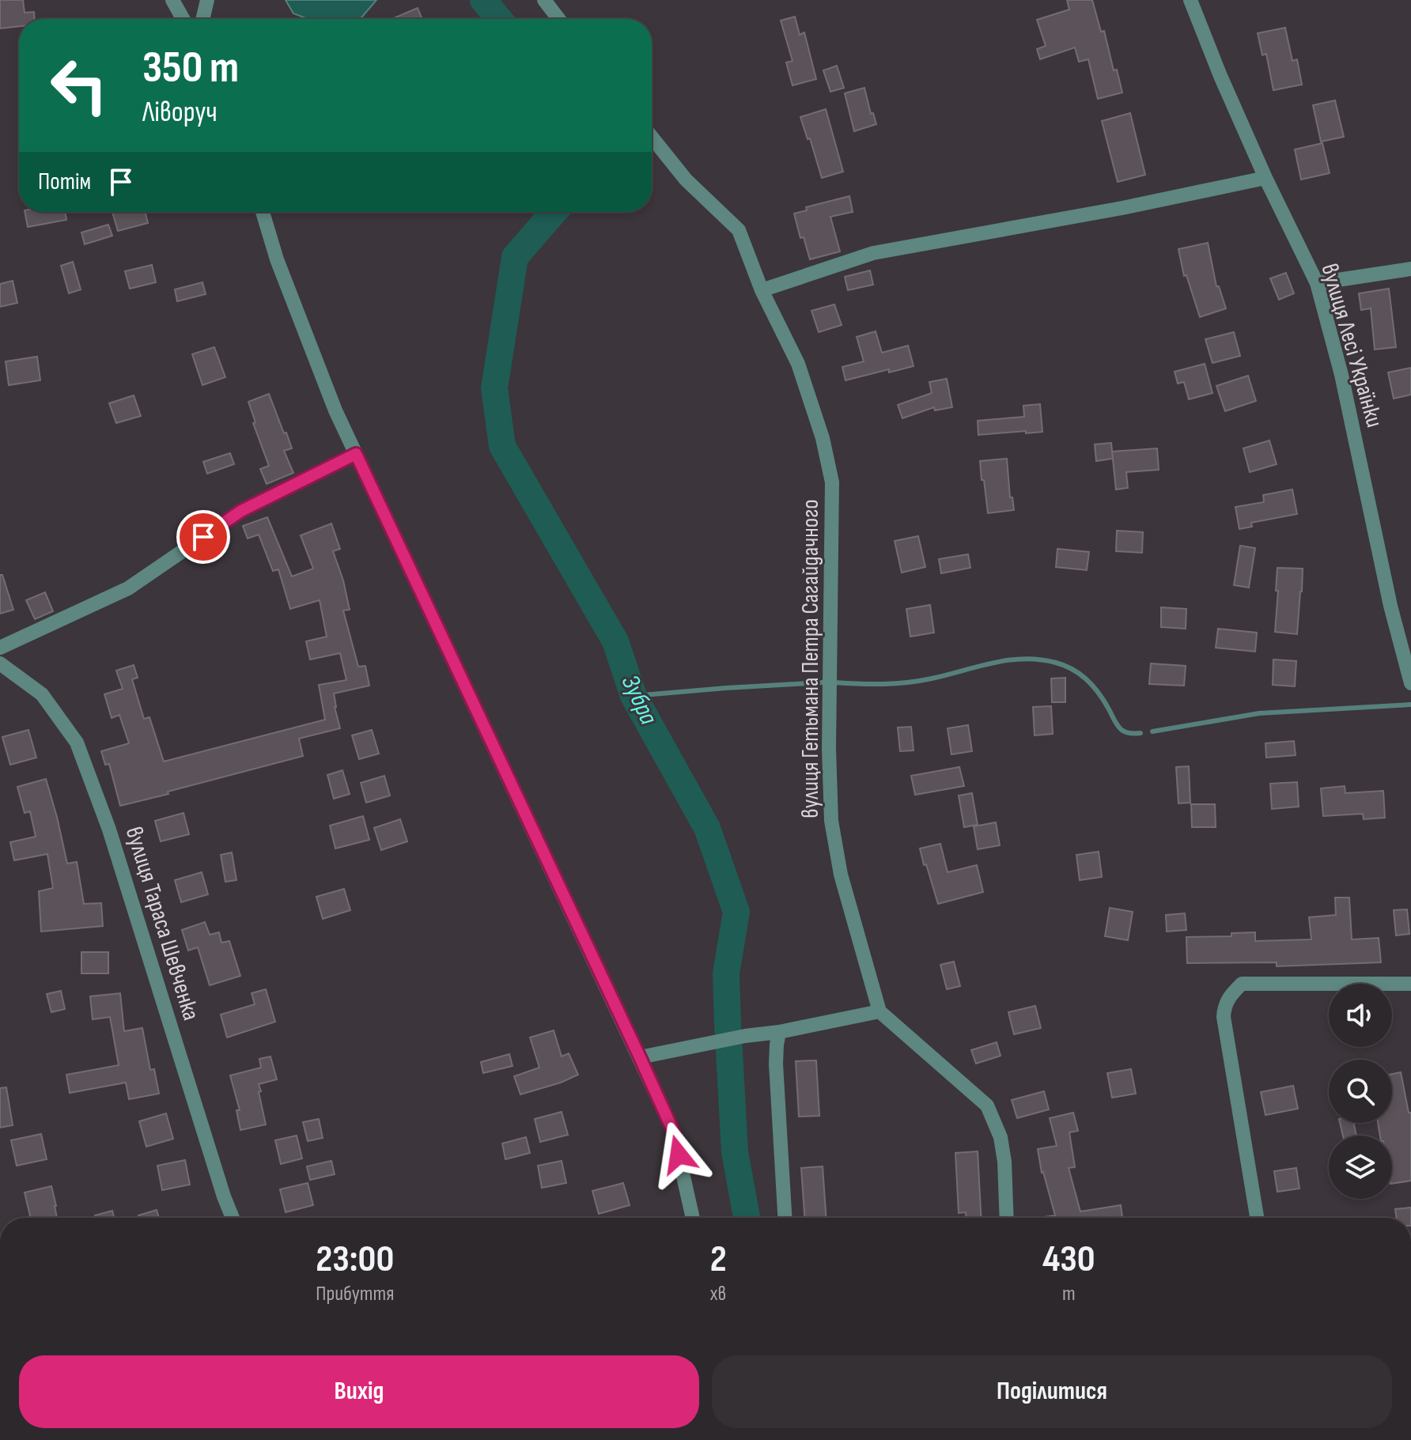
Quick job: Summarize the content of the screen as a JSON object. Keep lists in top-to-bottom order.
{
  "streets": {
    "street": ["вулиця Лесі Українки", "вулиця Гетьмана Петра Сагайдачного", "вулиця Тараса Шевченка"]
  },
  "water": ["Зубра"],
  "page": {
    "turn": ["350 m", "Ліворуч"],
    "then": "Потім",
    "eta": [
      "23:00",
      "Прибуття",
      "2",
      "хв",
      "430",
      "m"
    ],
    "buttons": ["Вихід", "Поділитися"]
  }
}
